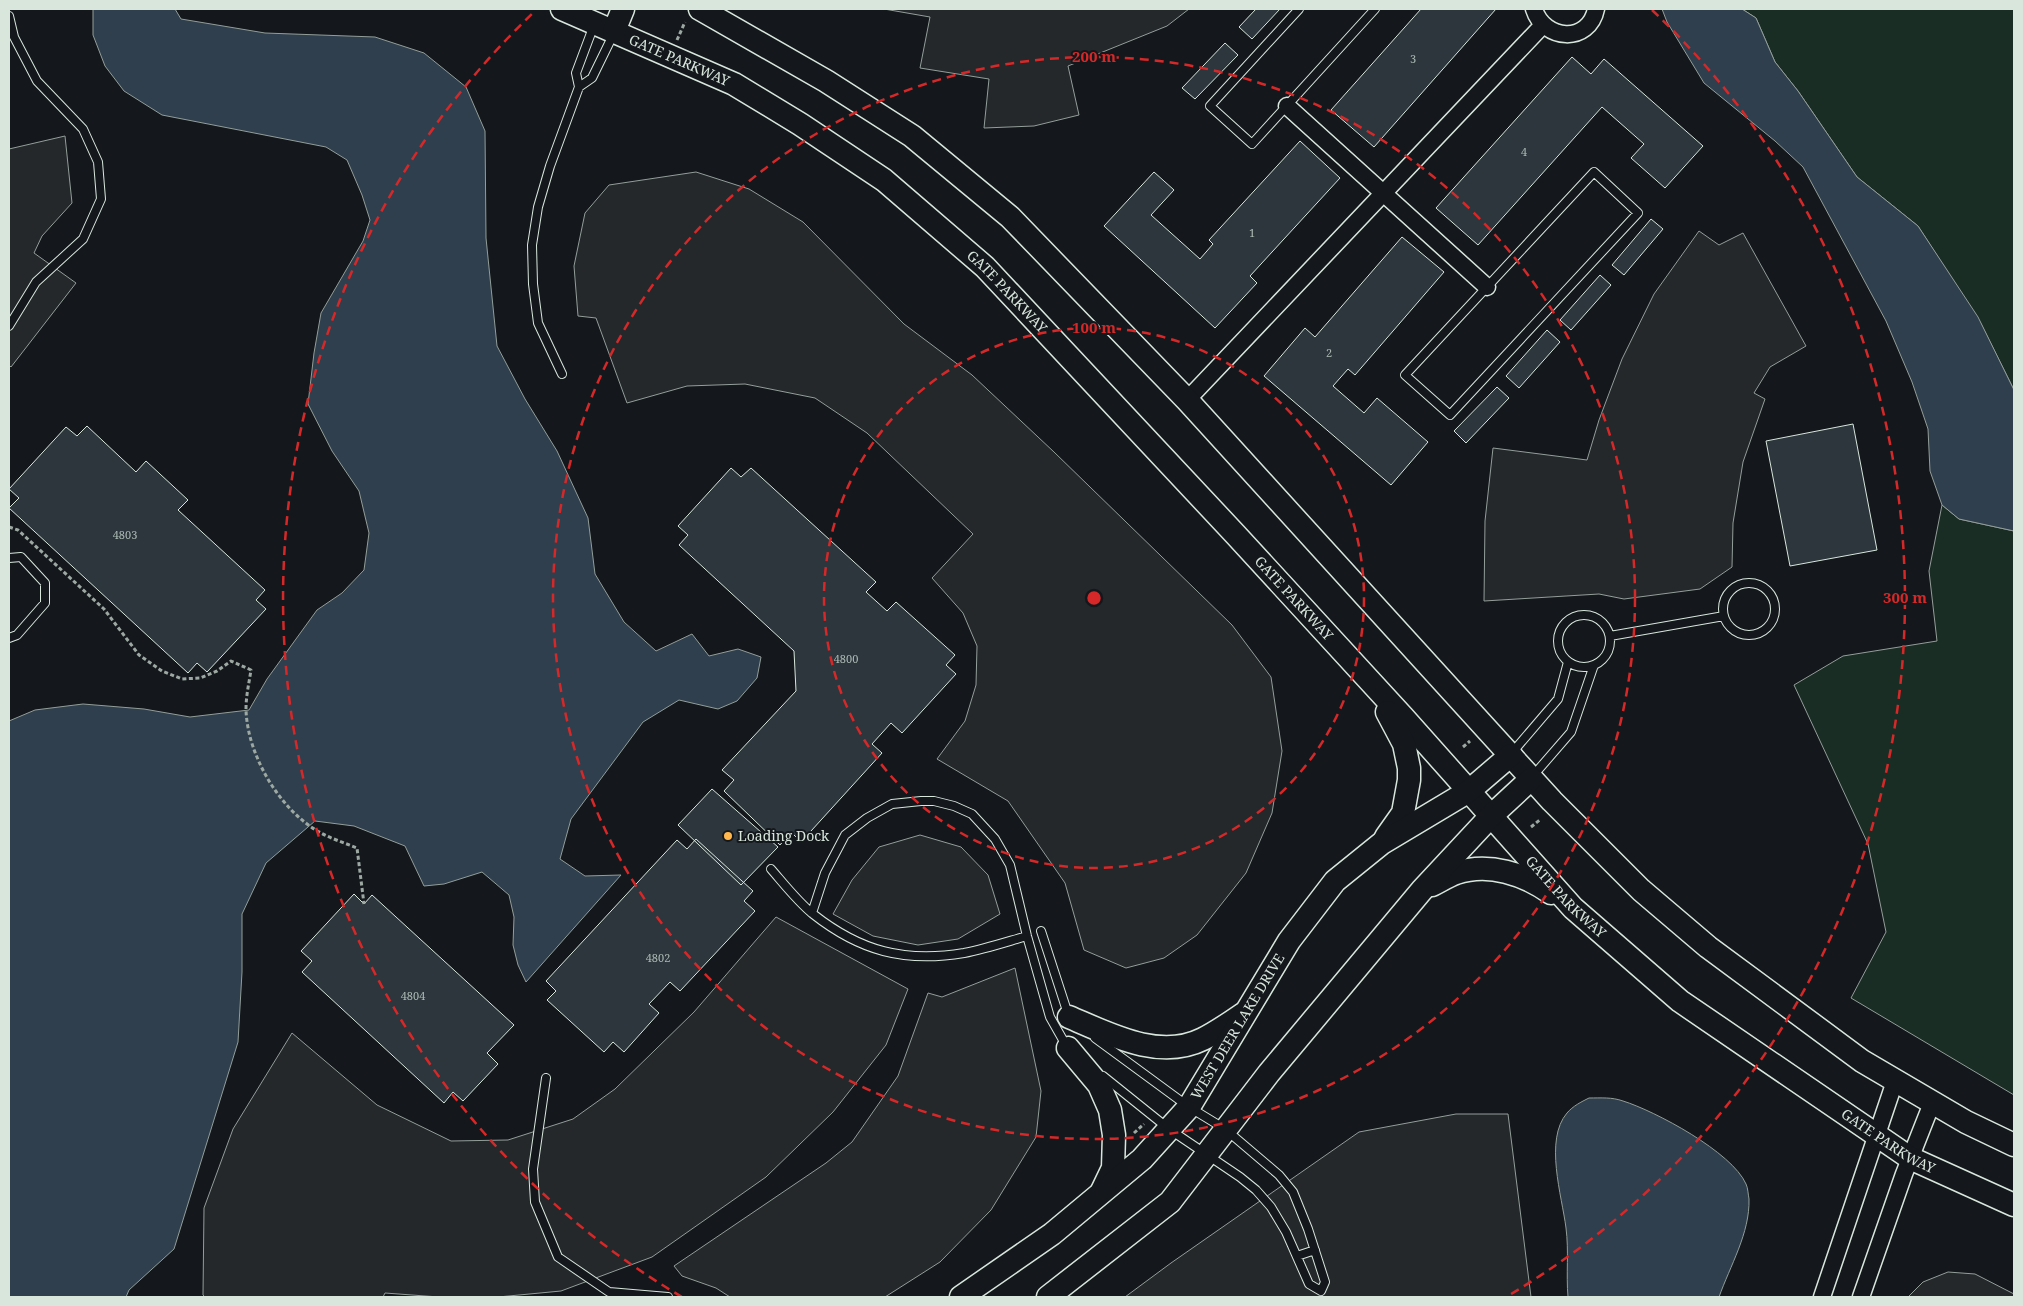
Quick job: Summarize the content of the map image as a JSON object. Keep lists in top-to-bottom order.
{
  "streets": {
    "main road": ["GATE PARKWAY", "WEST DEER LAKE DRIVE"]
  },
  "crossings": [
    ["GATE PARKWAY", "WEST DEER LAKE DRIVE"]
  ],
  "places": ["Loading Dock"],
  "house_numbers": [
    "3",
    "4",
    "1",
    "2",
    "4803",
    "4800",
    "4802",
    "4804"
  ],
  "rings": ["200 m", "100 m", "300 m"]
}
